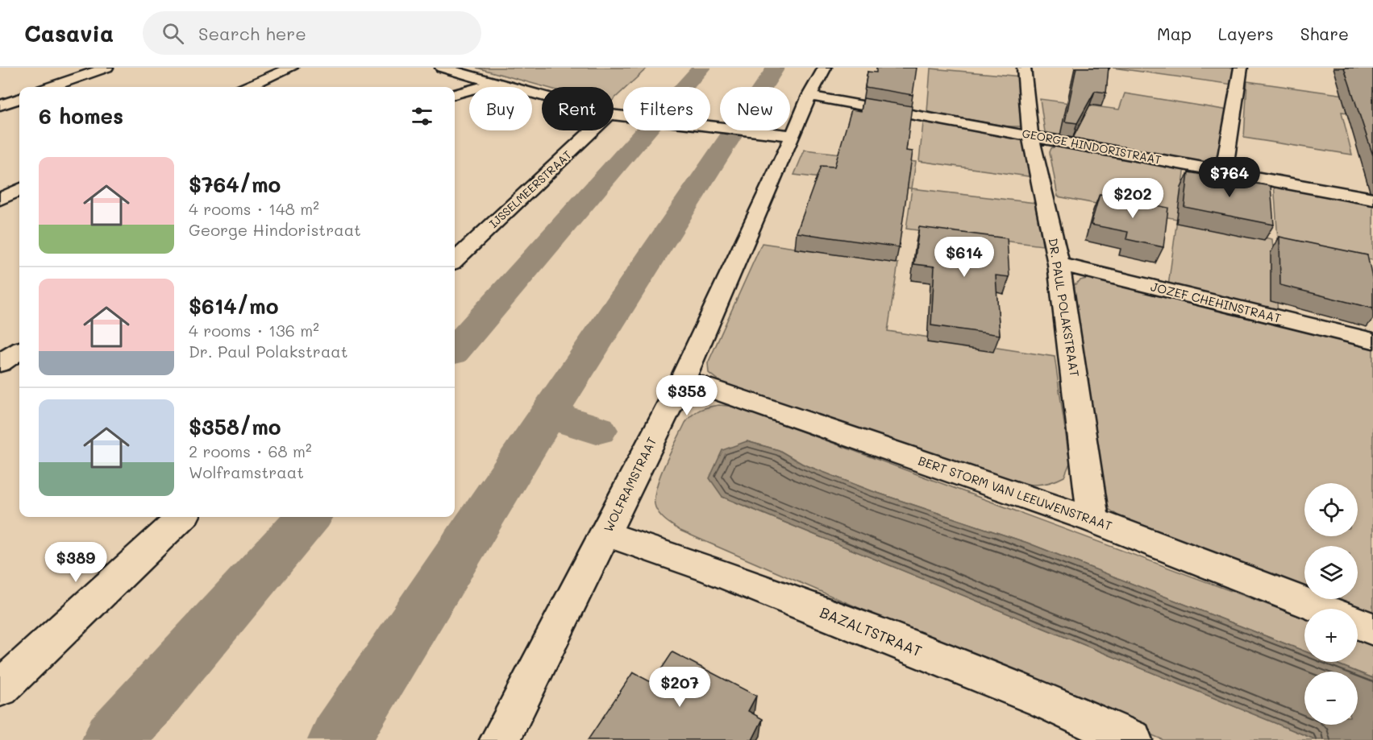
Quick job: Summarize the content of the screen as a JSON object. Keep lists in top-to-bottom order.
{
  "streets": {
    "street": [
      "GEORGE HINDORISTRAAT",
      "IJSSELMEERSTRAAT",
      "JOZEF CHEHINSTRAAT",
      "DR. PAUL POLAKSTRAAT",
      "WOLFRAMSTRAAT",
      "BERT STORM VAN LEEUWENSTRAAT",
      "BAZALTSTRAAT"
    ]
  },
  "crossings": [
    ["GEORGE HINDORISTRAAT", "DR. PAUL POLAKSTRAAT"],
    ["GEORGE HINDORISTRAAT", "WOLFRAMSTRAAT"],
    ["JOZEF CHEHINSTRAAT", "DR. PAUL POLAKSTRAAT"],
    ["DR. PAUL POLAKSTRAAT", "BERT STORM VAN LEEUWENSTRAAT"],
    ["WOLFRAMSTRAAT", "BERT STORM VAN LEEUWENSTRAAT"],
    ["WOLFRAMSTRAAT", "BAZALTSTRAAT"]
  ],
  "page": {
    "header": "Casavia",
    "search": "Search here",
    "nav": ["Map", "Layers", "Share"],
    "chip": [
      "Buy",
      "Rent",
      "Filters",
      "New"
    ],
    "heading": "6 homes",
    "list": [
      {
        "name": "$764/mo",
        "note": "4 rooms · 148 m² · George Hindoristraat"
      },
      {
        "name": "$614/mo",
        "note": "4 rooms · 136 m² · Dr. Paul Polakstraat"
      },
      {
        "name": "$358/mo",
        "note": "2 rooms · 68 m² · Wolframstraat"
      }
    ],
    "price": [
      "$764",
      "$202",
      "$614",
      "$358",
      "$389",
      "$207"
    ],
    "map_buttons": ["+", "−"]
  }
}
